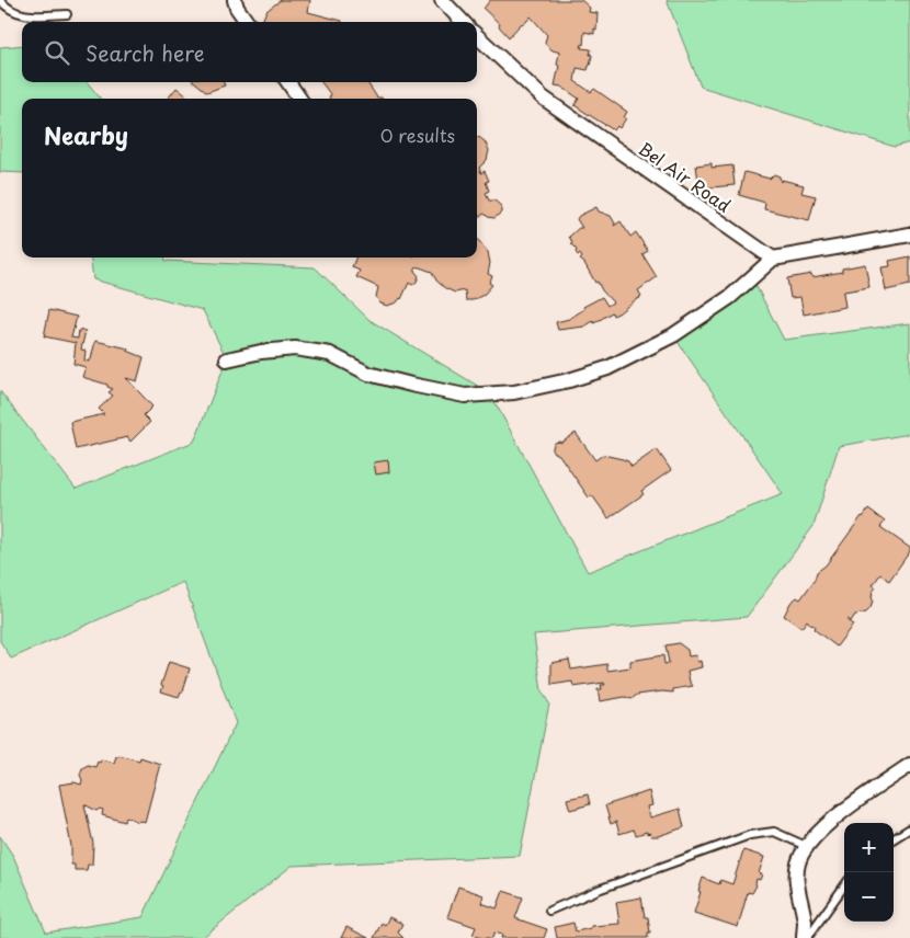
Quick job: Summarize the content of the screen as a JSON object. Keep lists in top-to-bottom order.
{
  "streets": {
    "street": ["Bel Air Road"]
  },
  "page": {
    "search": "Search here",
    "heading": ["Nearby", "0 results"],
    "map_buttons": ["+", "−"]
  }
}
